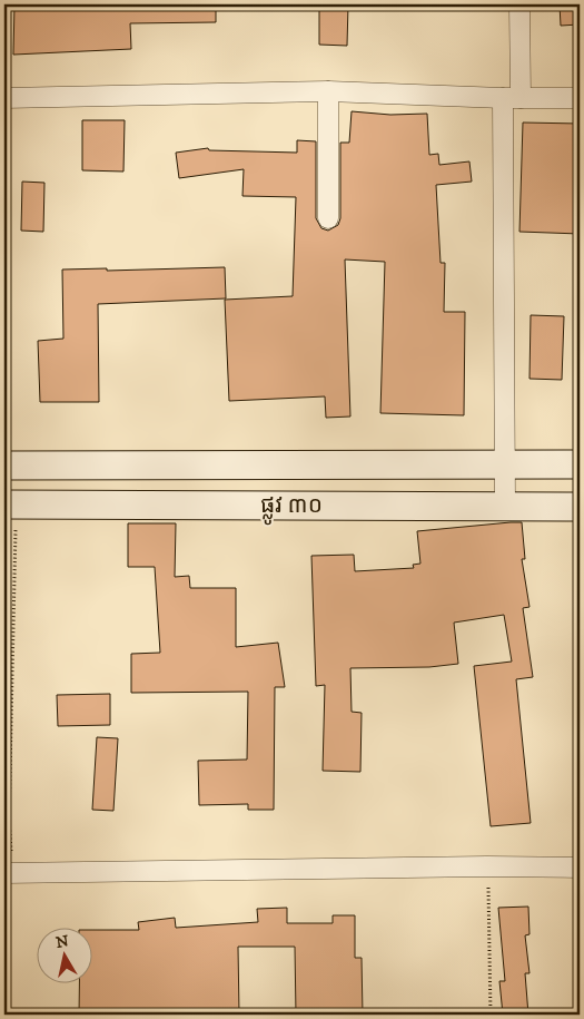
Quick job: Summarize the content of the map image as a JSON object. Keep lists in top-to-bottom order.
{
  "streets": {
    "street": ["ផ្លូវ ៣០"]
  },
  "north": "top"
}
